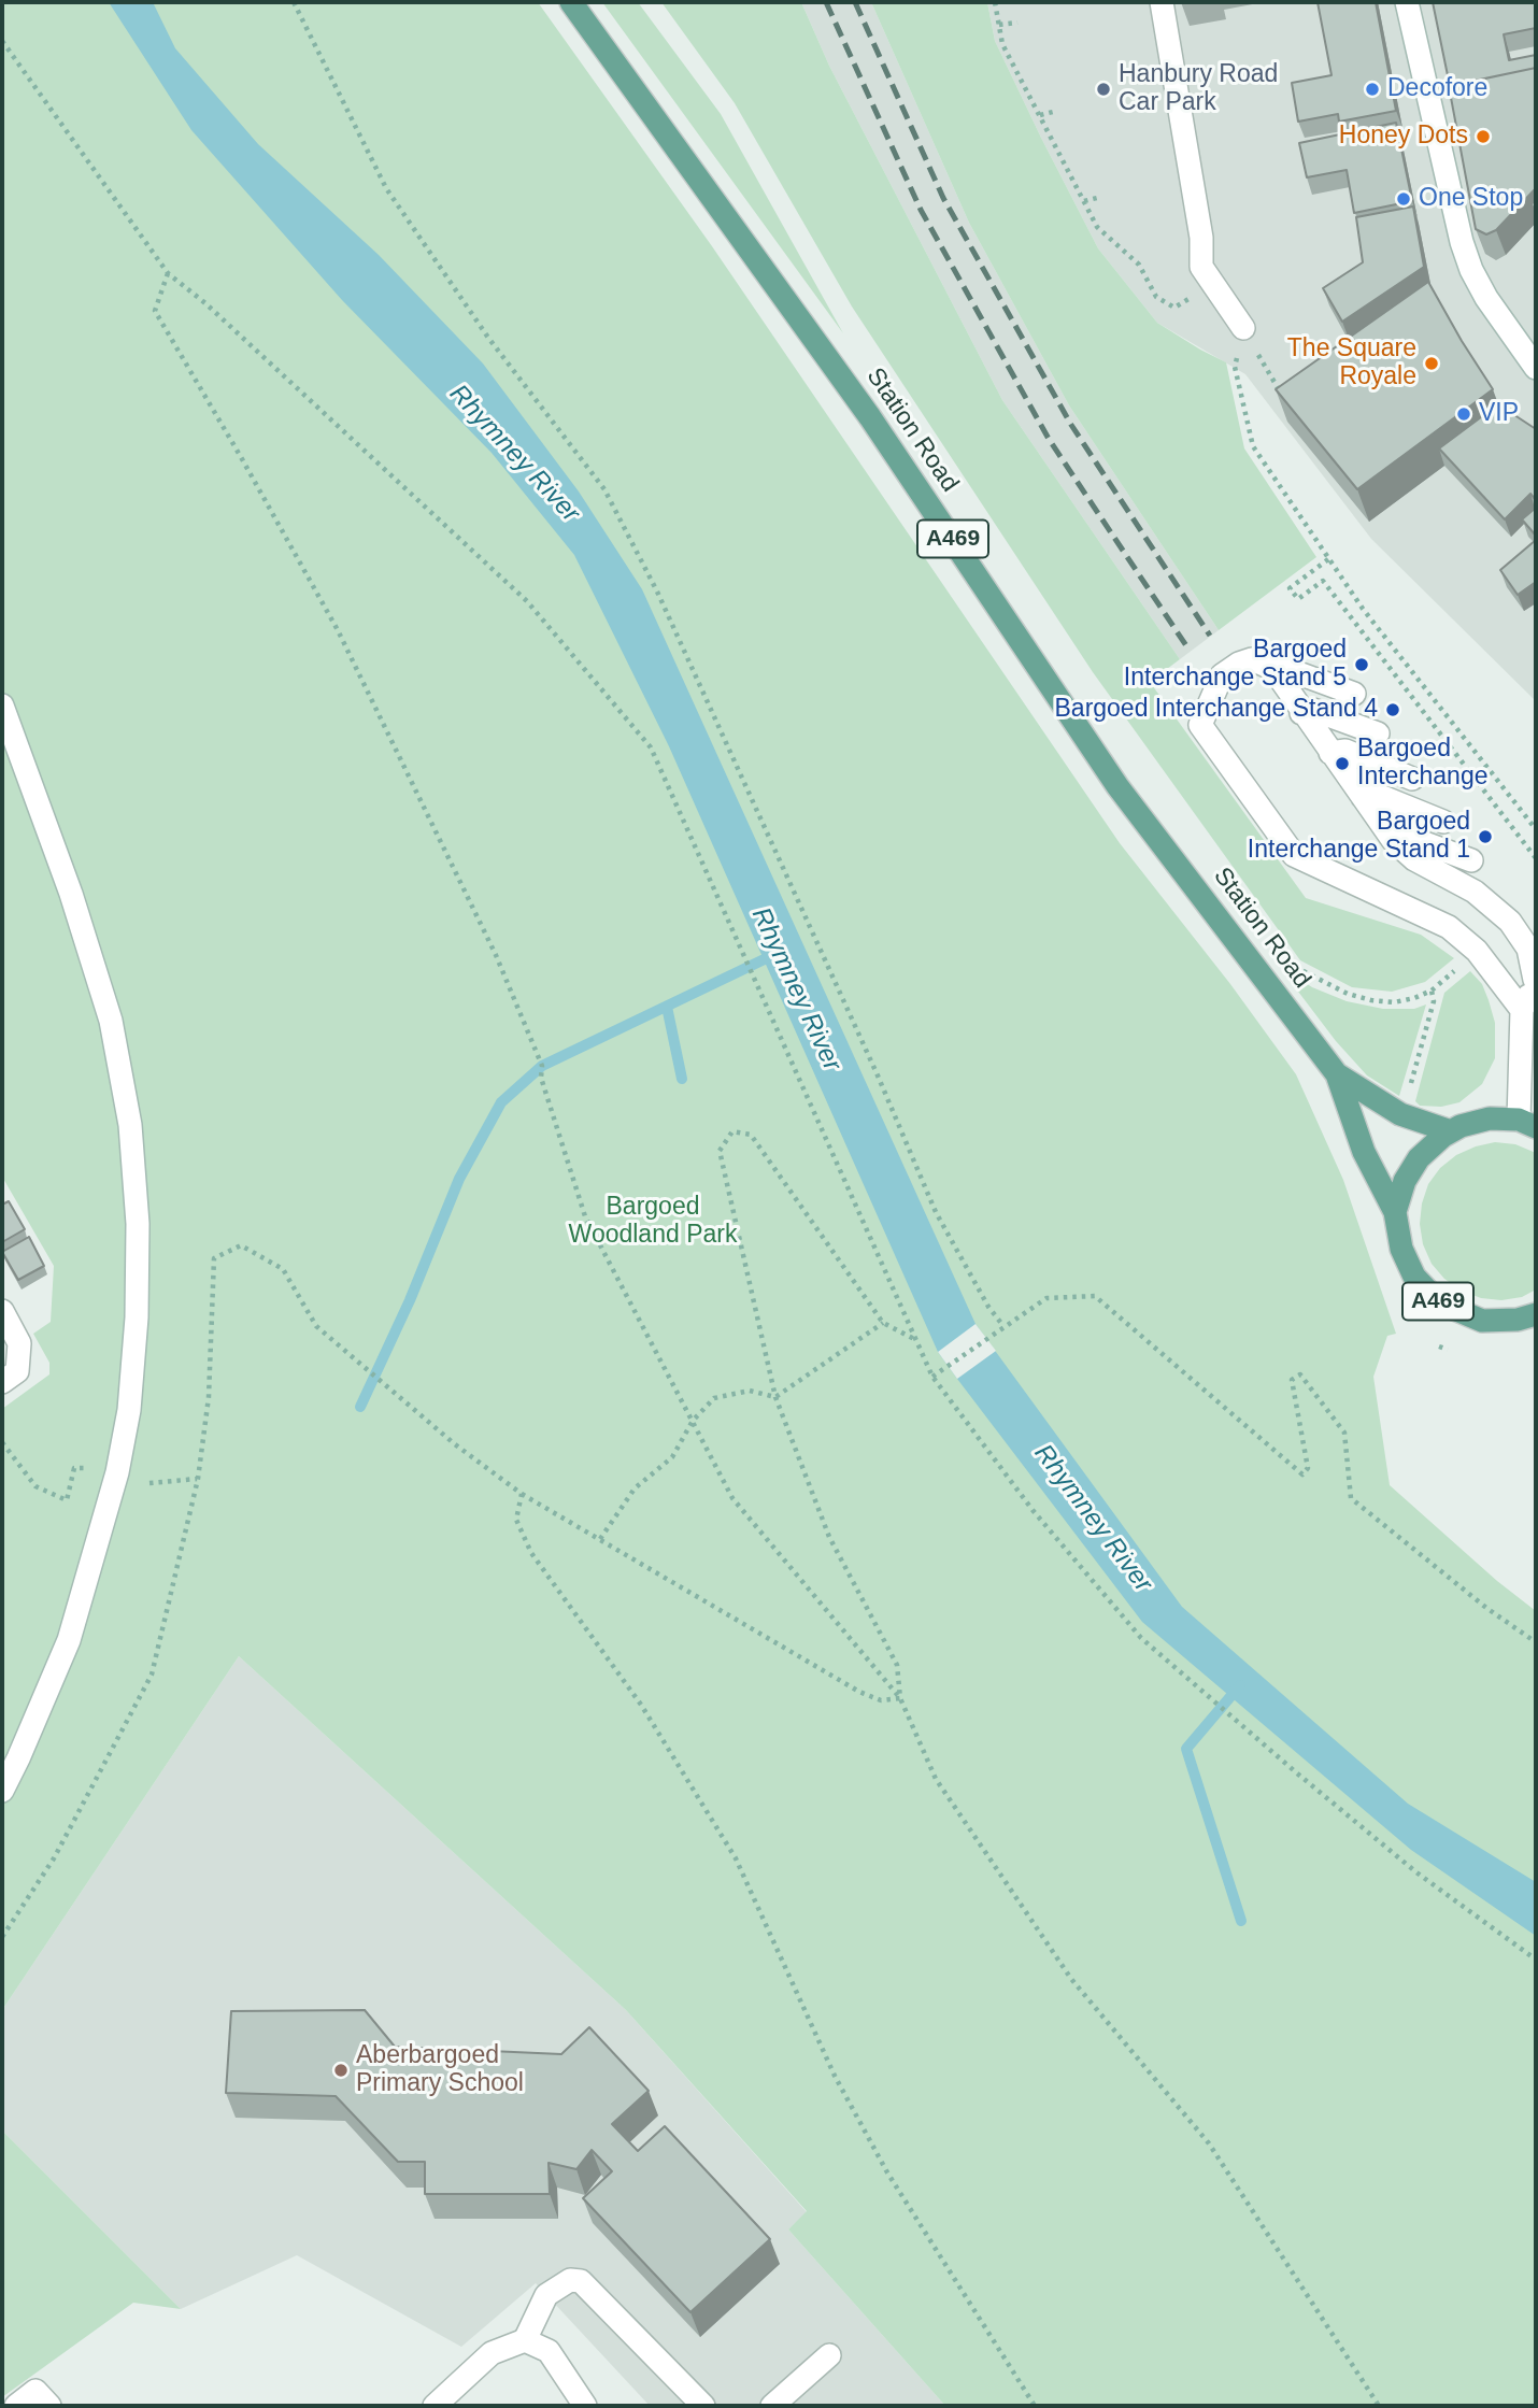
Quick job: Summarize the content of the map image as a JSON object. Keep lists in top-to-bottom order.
{
  "streets": {
    "main road": ["Station Road", "A469"]
  },
  "water": ["Rhymney River"],
  "parks": ["Bargoed Woodland Park"],
  "places": [
    "Hanbury Road Car Park",
    "Decofore",
    "Honey Dots",
    "One Stop",
    "The Square Royale",
    "VIP",
    "Bargoed Interchange Stand 5",
    "Bargoed Interchange Stand 4",
    "Bargoed Interchange",
    "Bargoed Interchange Stand 1",
    "Aberbargoed Primary School"
  ]
}
